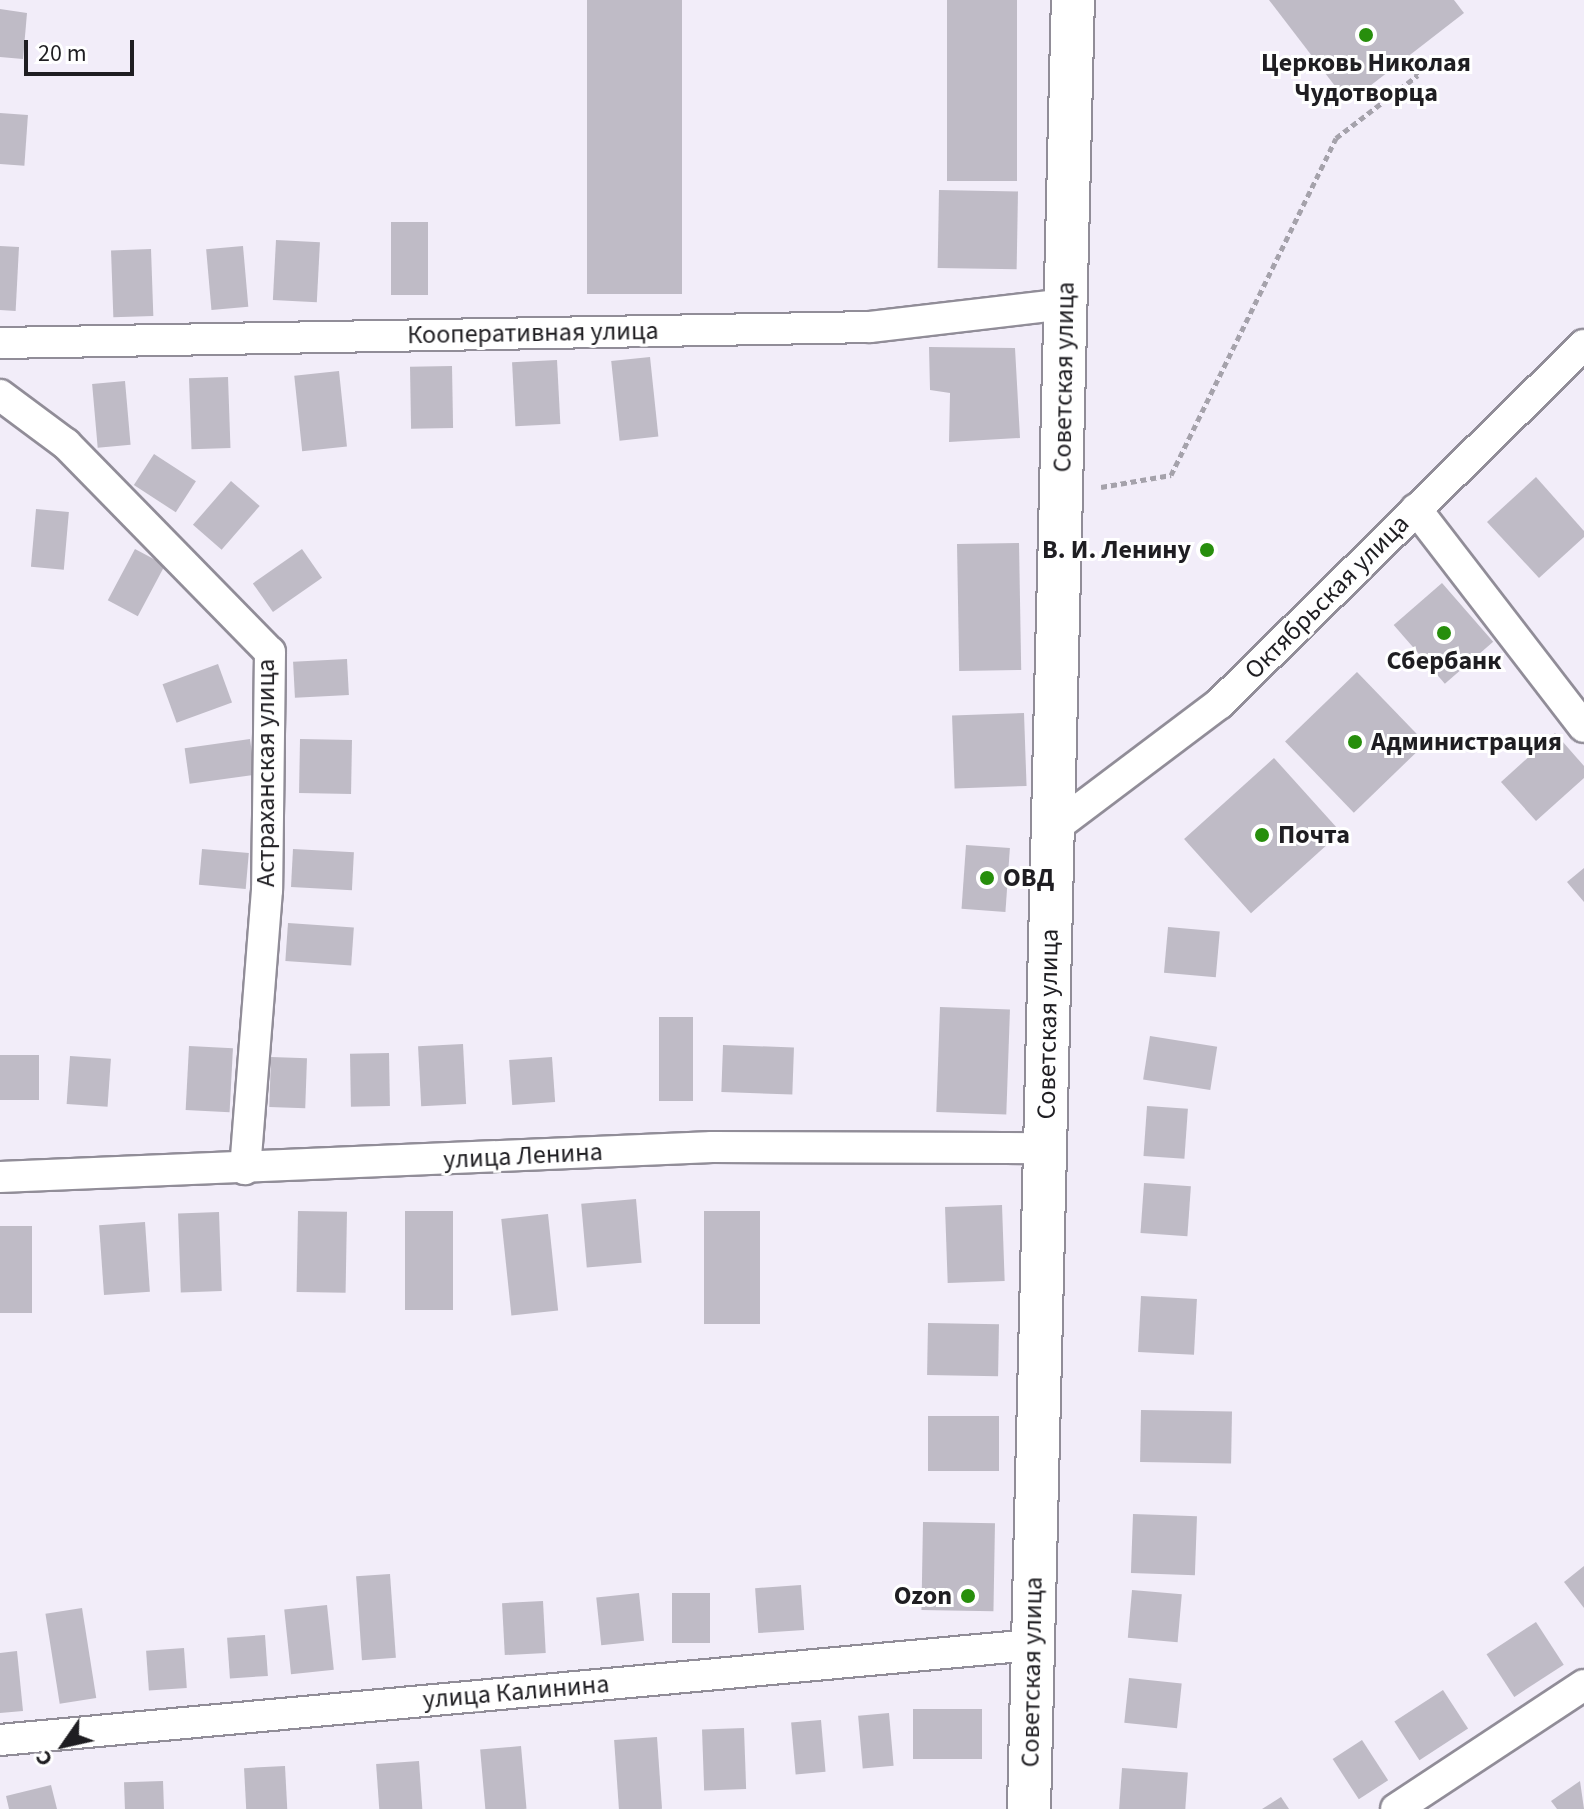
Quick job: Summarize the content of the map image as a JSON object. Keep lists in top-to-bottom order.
{
  "streets": {
    "street": [
      "Кооперативная улица",
      "Советская улица",
      "Октябрьская улица",
      "Астраханская улица",
      "улица Ленина",
      "улица Калинина"
    ]
  },
  "crossings": [
    ["Кооперативная улица", "Советская улица"],
    ["Советская улица", "Октябрьская улица"],
    ["Советская улица", "улица Ленина"],
    ["Советская улица", "улица Калинина"],
    ["Астраханская улица", "улица Ленина"]
  ],
  "places": [
    "Церковь Николая Чудотворца",
    "В. И. Ленину",
    "Сбербанк",
    "Администрация",
    "Почта",
    "ОВД",
    "Ozon"
  ],
  "scale_bar": "20 m",
  "north": "bottom left"
}
